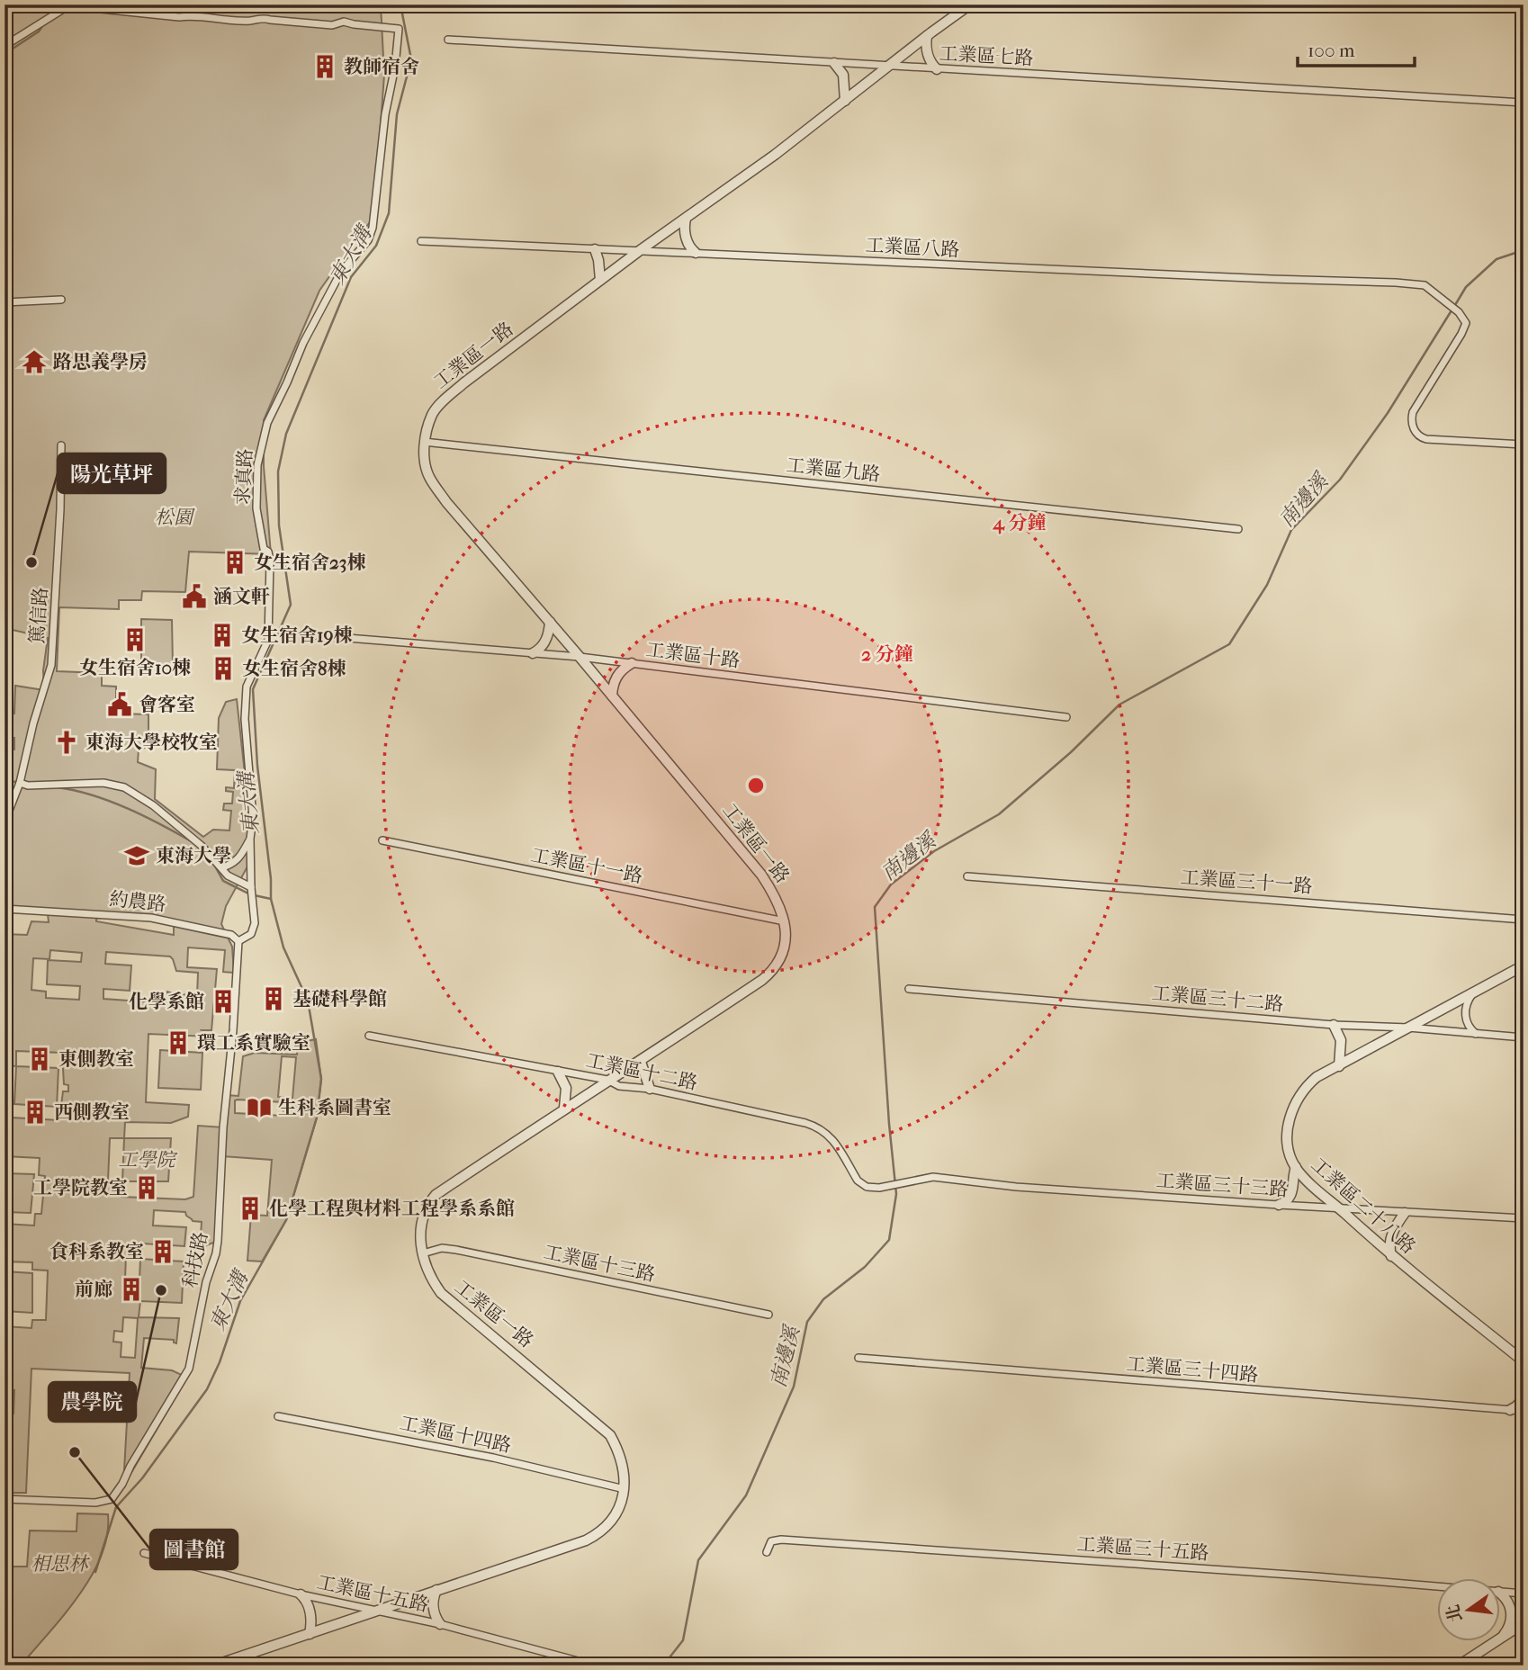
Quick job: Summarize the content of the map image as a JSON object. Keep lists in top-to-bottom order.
{
  "streets": {
    "street": [
      "工業區七路",
      "工業區八路",
      "工業區一路",
      "工業區九路",
      "求真路",
      "篤信路",
      "工業區十路",
      "工業區十一路",
      "工業區三十一路",
      "約農路",
      "工業區三十二路",
      "工業區十二路",
      "工業區三十三路",
      "工業區二十八路",
      "科技路",
      "工業區十三路",
      "工業區三十四路",
      "工業區十四路",
      "工業區三十五路",
      "工業區十五路"
    ]
  },
  "crossings": [
    ["工業區七路", "工業區一路"],
    ["工業區八路", "工業區一路"],
    ["工業區一路", "工業區九路"],
    ["工業區一路", "工業區十路"],
    ["工業區一路", "工業區十一路"],
    ["工業區一路", "工業區十二路"],
    ["工業區一路", "工業區十三路"],
    ["工業區一路", "工業區十四路"],
    ["求真路", "約農路"],
    ["求真路", "科技路"],
    ["約農路", "科技路"],
    ["工業區三十二路", "工業區二十八路"],
    ["工業區十二路", "工業區三十三路"],
    ["工業區三十三路", "工業區二十八路"]
  ],
  "water": ["東大溝", "南邊溪"],
  "parks": ["松園", "工學院", "相思林"],
  "places": {
    "building": [
      "教師宿舍",
      "女生宿舍23棟",
      "女生宿舍19棟",
      "女生宿舍10棟",
      "女生宿舍8棟",
      "基礎科學館",
      "化學系館",
      "環工系實驗室",
      "東側教室",
      "西側教室",
      "工學院教室",
      "化學工程與材料工程學系系館",
      "食科系教室",
      "前廊"
    ],
    "temple": ["路思義學房"],
    "other": ["陽光草坪", "農學院", "圖書館"],
    "public building": ["涵文軒", "會客室"],
    "church": ["東海大學校牧室"],
    "school or university": ["東海大學"],
    "library": ["生科系圖書室"]
  },
  "scale_bar": "100 m",
  "north": "left",
  "rings": ["4 分鐘", "2 分鐘"]
}
